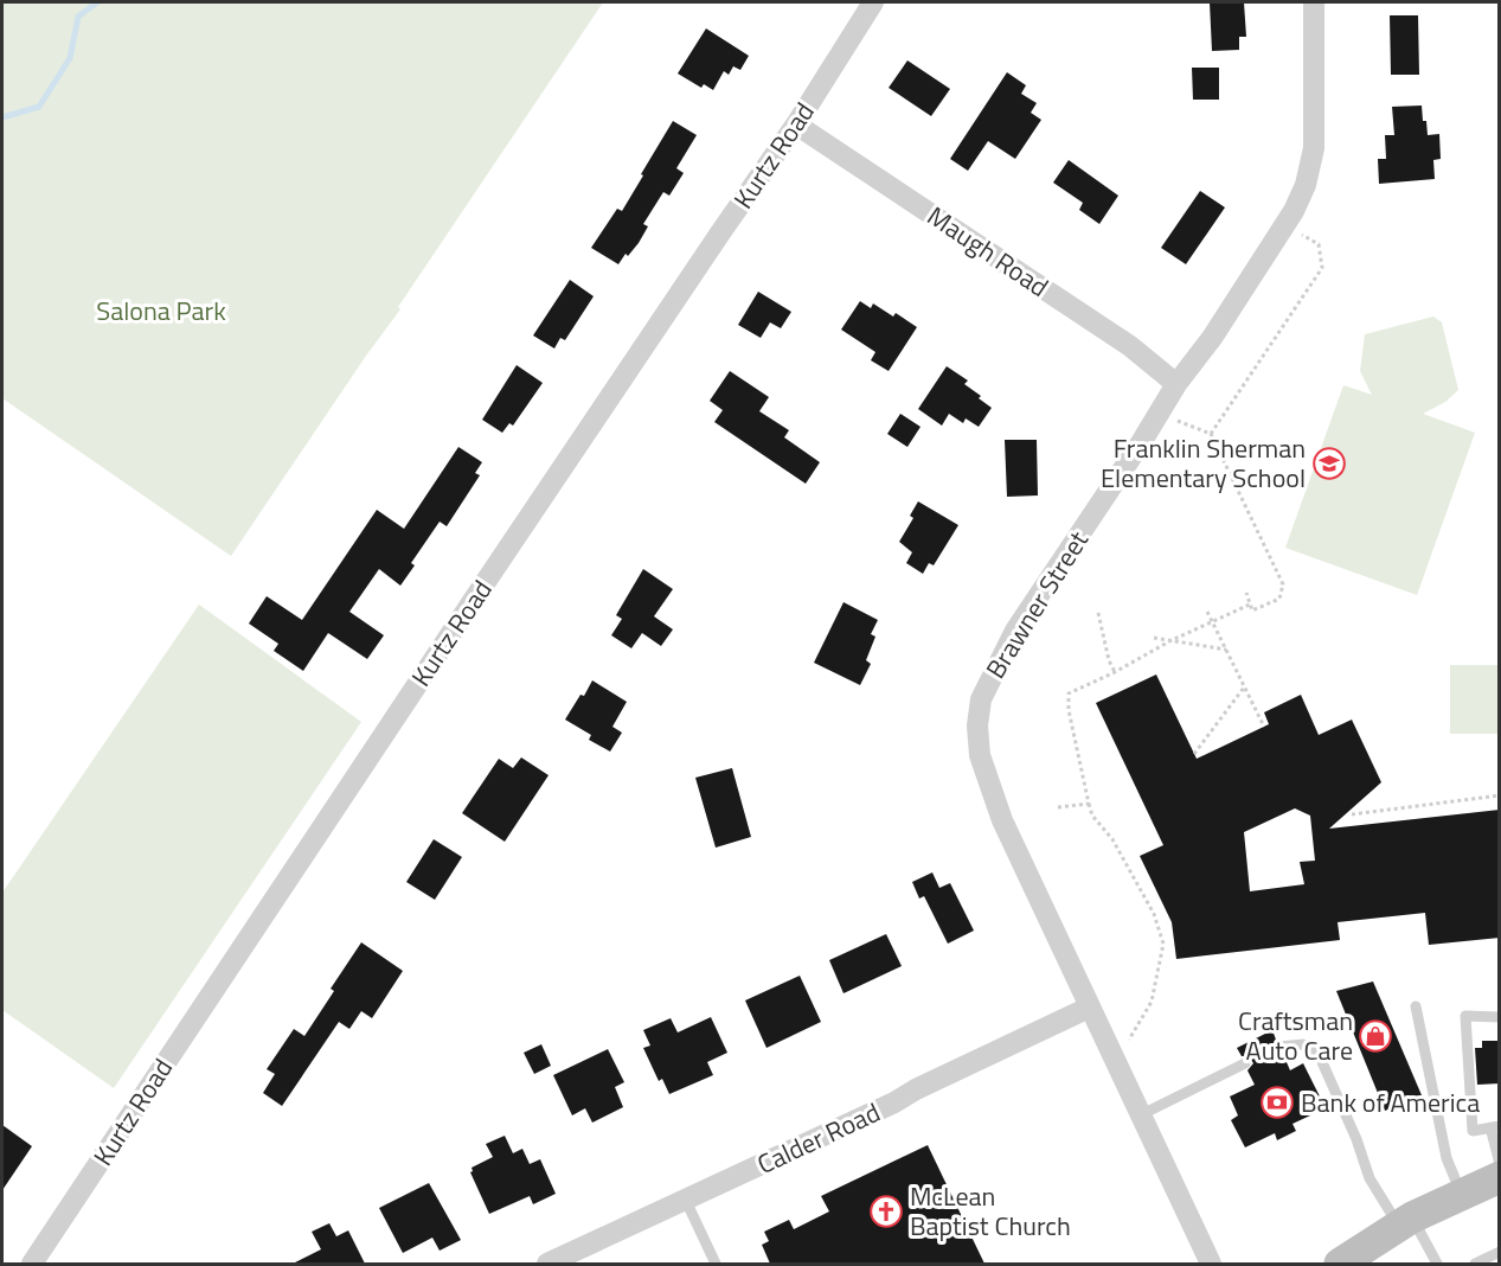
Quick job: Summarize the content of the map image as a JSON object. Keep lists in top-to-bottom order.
{
  "streets": {
    "street": [
      "Kurtz Road",
      "Maugh Road",
      "Brawner Street",
      "Calder Road"
    ]
  },
  "crossings": [
    ["Kurtz Road", "Maugh Road"],
    ["Maugh Road", "Brawner Street"],
    ["Brawner Street", "Calder Road"]
  ],
  "parks": ["Salona Park"],
  "places": {
    "school or university": ["Franklin Sherman Elementary School"],
    "shop": ["Craftsman Auto Care"],
    "bank": ["Bank of America"],
    "church": ["McLean Baptist Church"]
  }
}
